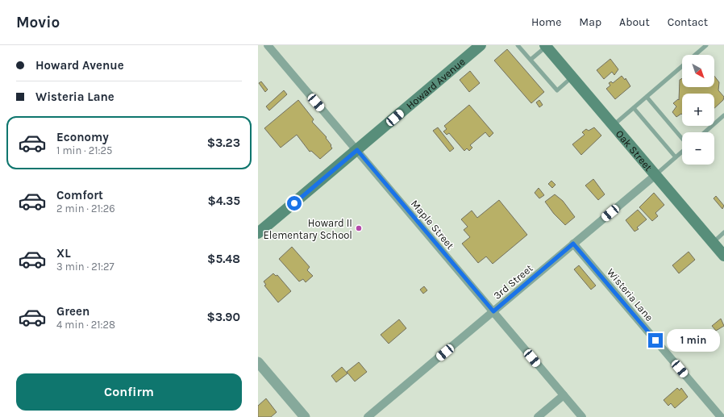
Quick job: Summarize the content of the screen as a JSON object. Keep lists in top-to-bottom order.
{
  "streets": {
    "main road": ["Howard Avenue", "Oak Street"],
    "street": ["Maple Street", "3rd Street", "Wisteria Lane"]
  },
  "crossings": [
    ["Howard Avenue", "Maple Street"],
    ["Oak Street", "3rd Street"],
    ["Maple Street", "3rd Street"],
    ["3rd Street", "Wisteria Lane"]
  ],
  "places": ["Howard II Elementary School"],
  "north": "bottom right",
  "page": {
    "header": "Movio",
    "nav": [
      "Home",
      "Map",
      "About",
      "Contact"
    ],
    "banner": ["Howard Avenue", "Wisteria Lane"],
    "map_buttons": ["+", "−"],
    "list": [
      {
        "name": "Economy",
        "note": "1 min · 21:25",
        "value": "$3.23"
      },
      {
        "name": "Comfort",
        "note": "2 min · 21:26",
        "value": "$4.35"
      },
      {
        "name": "XL",
        "note": "3 min · 21:27",
        "value": "$5.48"
      },
      {
        "name": "Green",
        "note": "4 min · 21:28",
        "value": "$3.90"
      }
    ],
    "bubble": "1 min",
    "buttons": "Confirm"
  }
}
